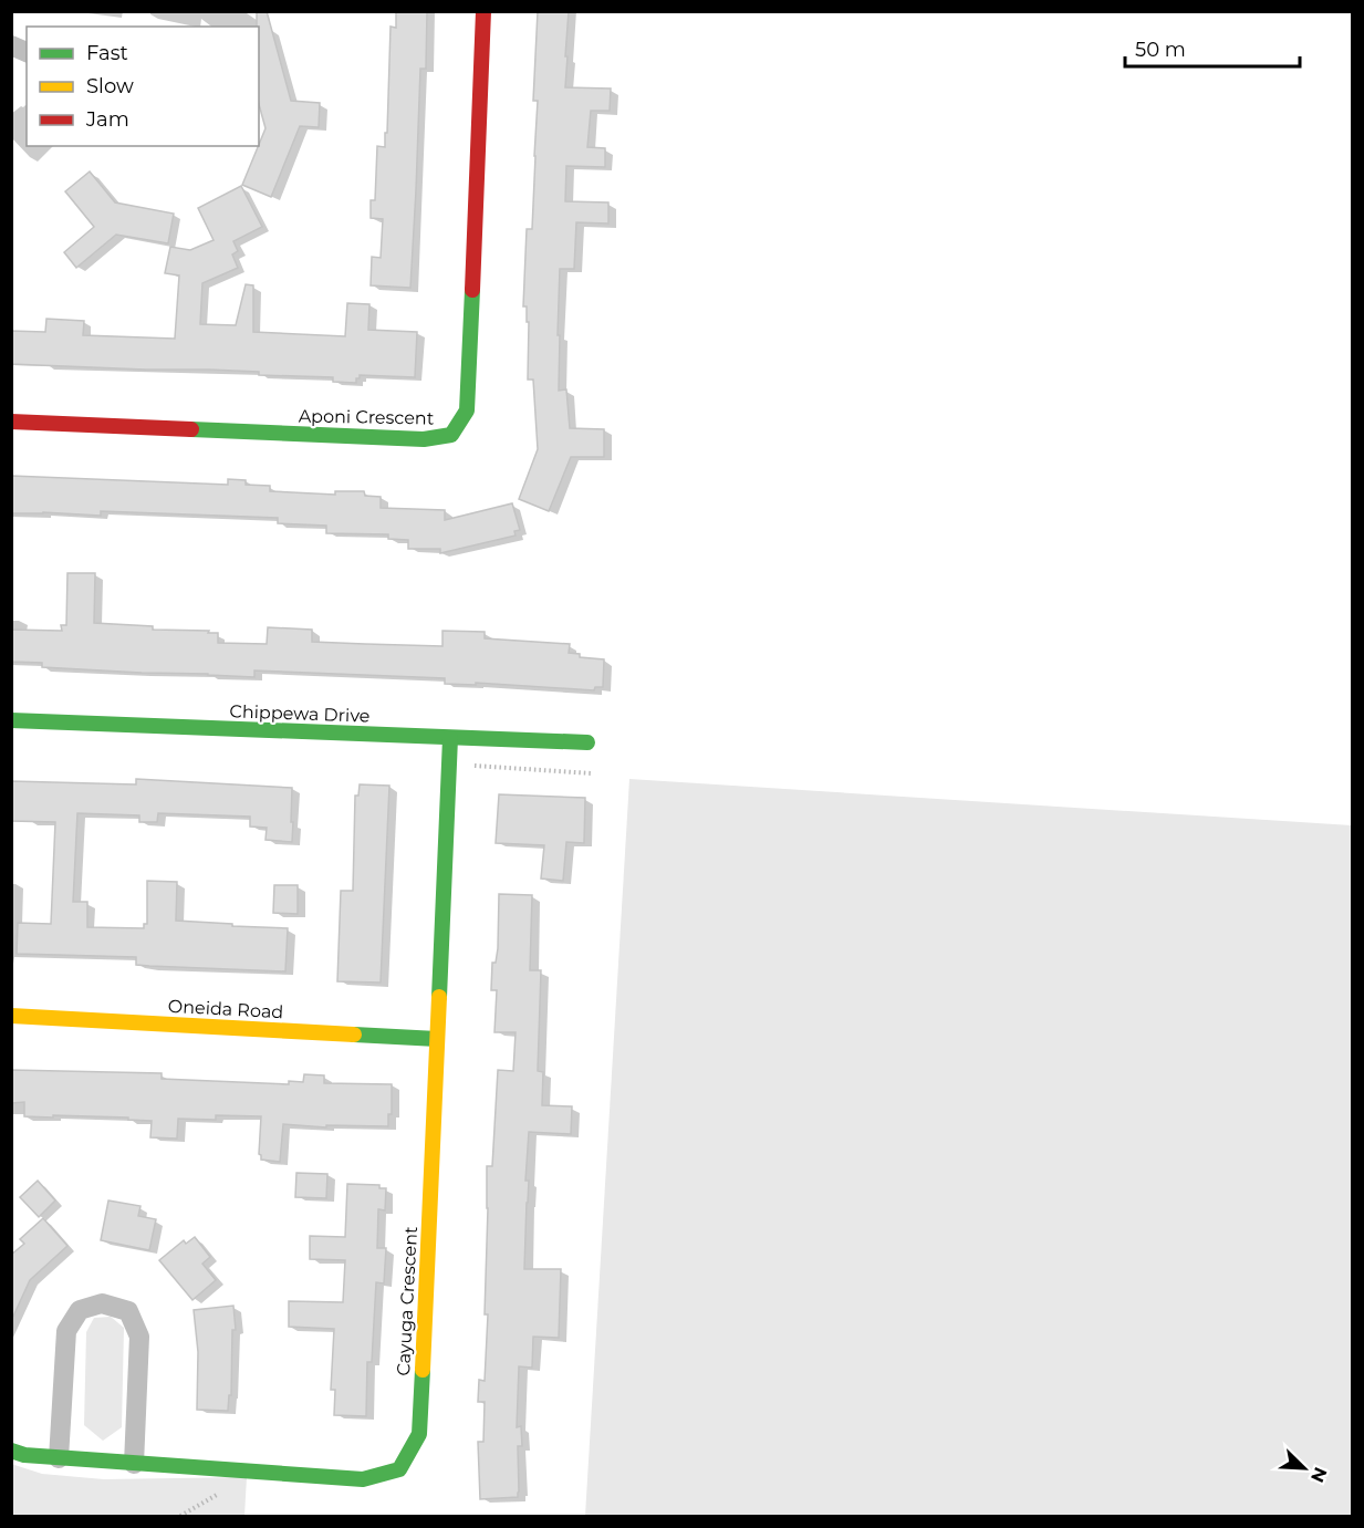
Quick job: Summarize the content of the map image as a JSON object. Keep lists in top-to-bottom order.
{
  "streets": {
    "street": [
      "Aponi Crescent",
      "Chippewa Drive",
      "Oneida Road",
      "Cayuga Crescent"
    ]
  },
  "crossings": [
    ["Chippewa Drive", "Cayuga Crescent"],
    ["Oneida Road", "Cayuga Crescent"]
  ],
  "legend": ["Fast", "Slow", "Jam"],
  "scale_bar": "50 m",
  "north": "bottom right"
}
